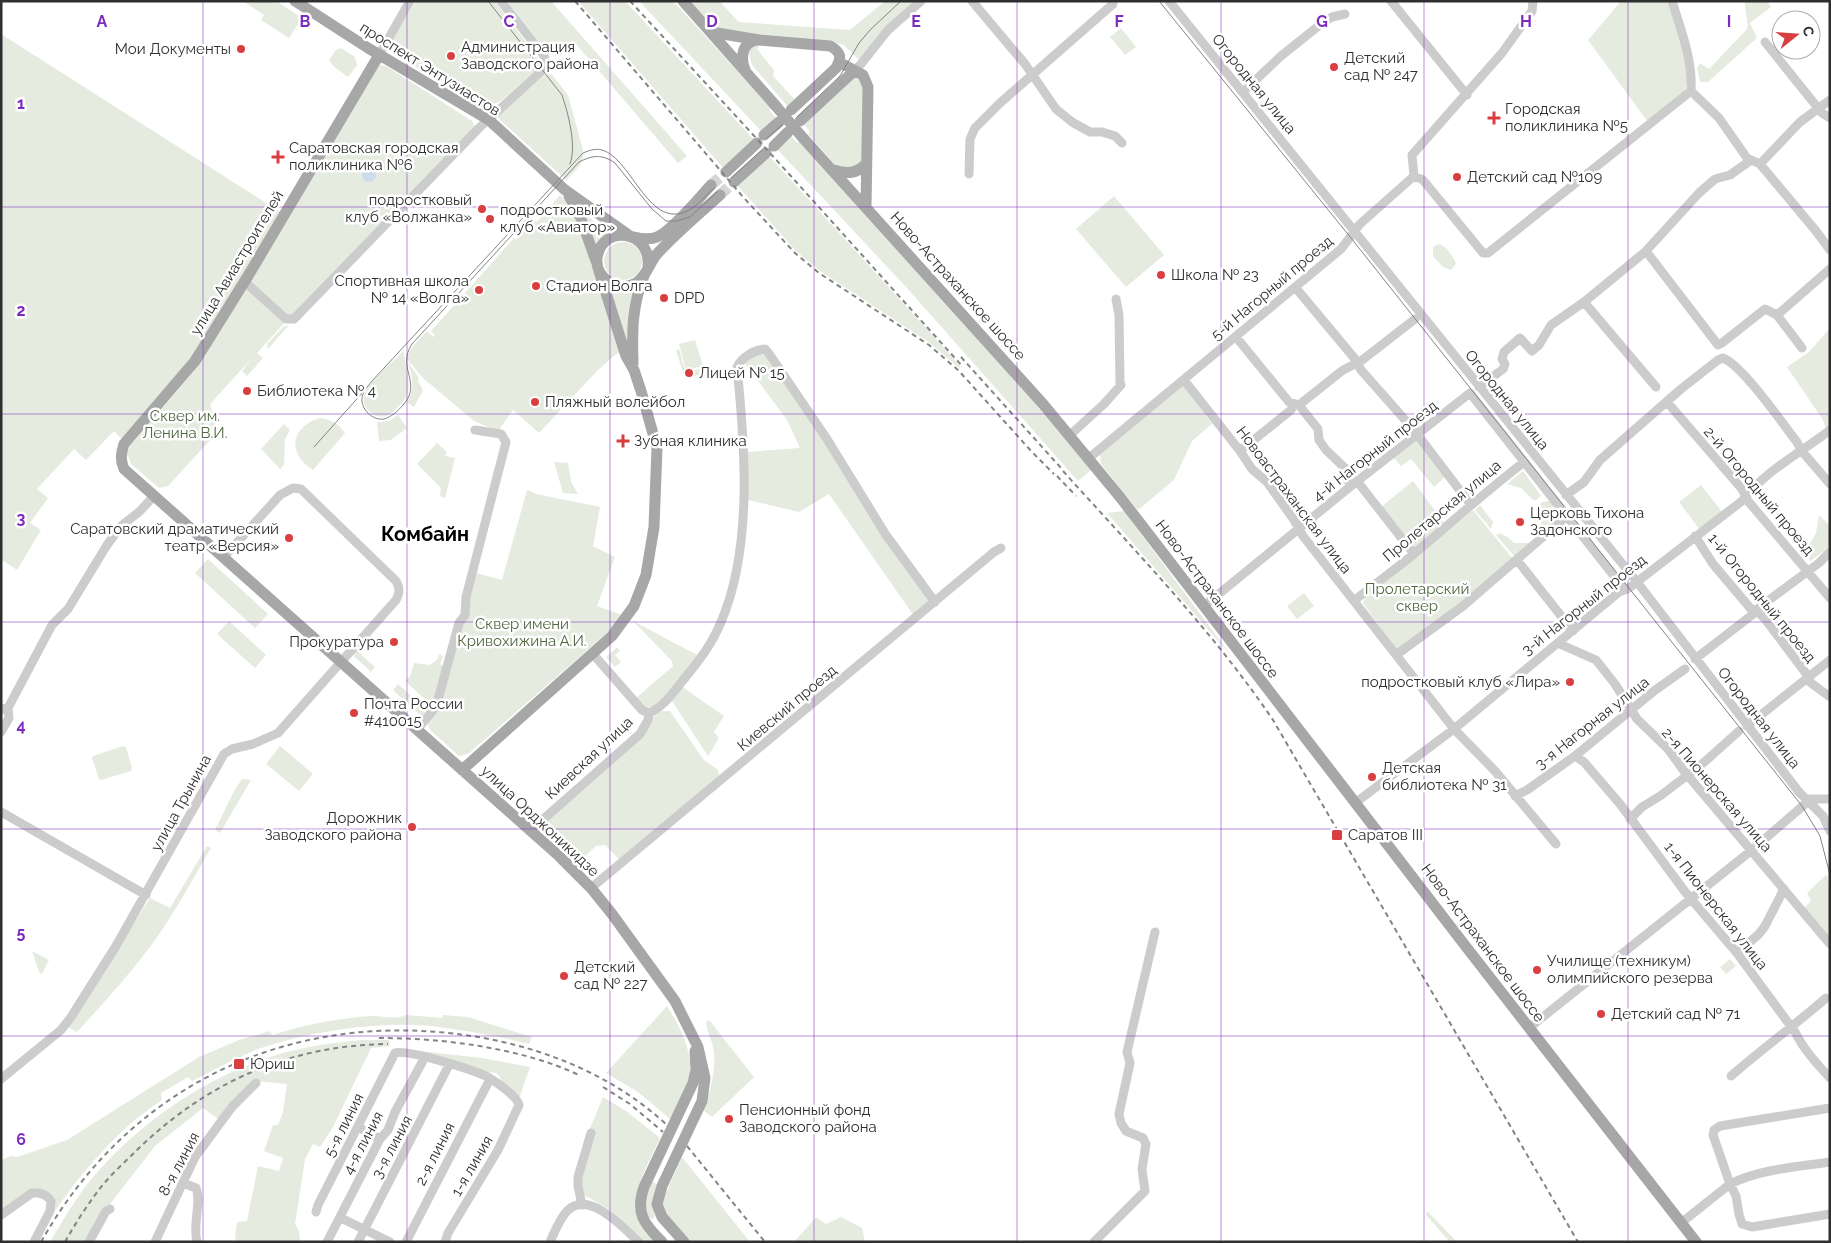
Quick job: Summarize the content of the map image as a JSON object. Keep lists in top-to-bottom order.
{
  "streets": {
    "main road": [
      "проспект Энтузиастов",
      "улица Авиастроителей",
      "Ново-Астраханское шоссе",
      "улица Орджоникидзе"
    ],
    "street": [
      "Огородная улица",
      "5-й Нагорный проезд",
      "4-й Нагорный проезд",
      "2-й Огородный проезд",
      "Новоастраханская улица",
      "Пролетарская улица",
      "1-й Огородный проезд",
      "3-й Нагорный проезд",
      "Киевский проезд",
      "3-я Нагорная улица",
      "Киевская улица",
      "2-я Пионерская улица",
      "улица Трынина",
      "1-я Пионерская улица",
      "5-я линия",
      "4-я линия",
      "3-я линия",
      "2-я линия",
      "8-я линия",
      "1-я линия"
    ]
  },
  "crossings": [
    ["проспект Энтузиастов", "улица Авиастроителей"],
    ["проспект Энтузиастов", "улица Орджоникидзе"],
    ["Огородная улица", "5-й Нагорный проезд"],
    ["Огородная улица", "3-й Нагорный проезд"],
    ["улица Авиастроителей", "улица Орджоникидзе"],
    ["Ново-Астраханское шоссе", "5-й Нагорный проезд"],
    ["Ново-Астраханское шоссе", "4-й Нагорный проезд"],
    ["Ново-Астраханское шоссе", "3-й Нагорный проезд"],
    ["5-й Нагорный проезд", "Новоастраханская улица"],
    ["4-й Нагорный проезд", "Новоастраханская улица"],
    ["4-й Нагорный проезд", "Пролетарская улица"],
    ["2-й Огородный проезд", "3-й Нагорный проезд"],
    ["Новоастраханская улица", "Пролетарская улица"],
    ["Новоастраханская улица", "3-й Нагорный проезд"],
    ["Новоастраханская улица", "3-я Нагорная улица"],
    ["1-й Огородный проезд", "3-й Нагорный проезд"],
    ["3-й Нагорный проезд", "2-я Пионерская улица"],
    ["Киевский проезд", "Киевская улица"],
    ["Киевский проезд", "улица Орджоникидзе"],
    ["3-я Нагорная улица", "2-я Пионерская улица"],
    ["3-я Нагорная улица", "1-я Пионерская улица"],
    ["Киевская улица", "улица Орджоникидзе"],
    ["улица Трынина", "улица Орджоникидзе"],
    ["5-я линия", "4-я линия"],
    ["2-я линия", "1-я линия"]
  ],
  "districts": ["Комбайн"],
  "parks": ["Сквер им. Ленина В.И.", "Пролетарский сквер", "Сквер имени Кривохижина А.И."],
  "places": {
    "other": [
      "Мои Документы",
      "Администрация Заводского района",
      "Детский сад № 247",
      "Детский сад №109",
      "подростковый клуб «Волжанка»",
      "подростковый клуб «Авиатор»",
      "Школа № 23",
      "Стадион Волга",
      "Спортивная школа № 14 «Волга»",
      "DPD",
      "Лицей № 15",
      "Библиотека № 4",
      "Пляжный волейбол",
      "Церковь Тихона Задонского",
      "Саратовский драматический театр «Версия»",
      "Прокуратура",
      "подростковый клуб «Лира»",
      "Почта России #410015",
      "Детская библиотека № 31",
      "Дорожник Заводского района",
      "Училище (техникум) олимпийского резерва",
      "Детский сад № 227",
      "Детский сад № 71",
      "Пенсионный фонд Заводского района"
    ],
    "health": ["Городская поликлиника №5", "Саратовская городская поликлиника №6", "Зубная клиника"],
    "transit": ["Саратов III", "Юриш"]
  },
  "north": "right",
  "grid": {
    "columns": [
      "A",
      "B",
      "C",
      "D",
      "E",
      "F",
      "G",
      "H",
      "I"
    ],
    "rows": [
      "1",
      "2",
      "3",
      "4",
      "5",
      "6"
    ]
  }
}
